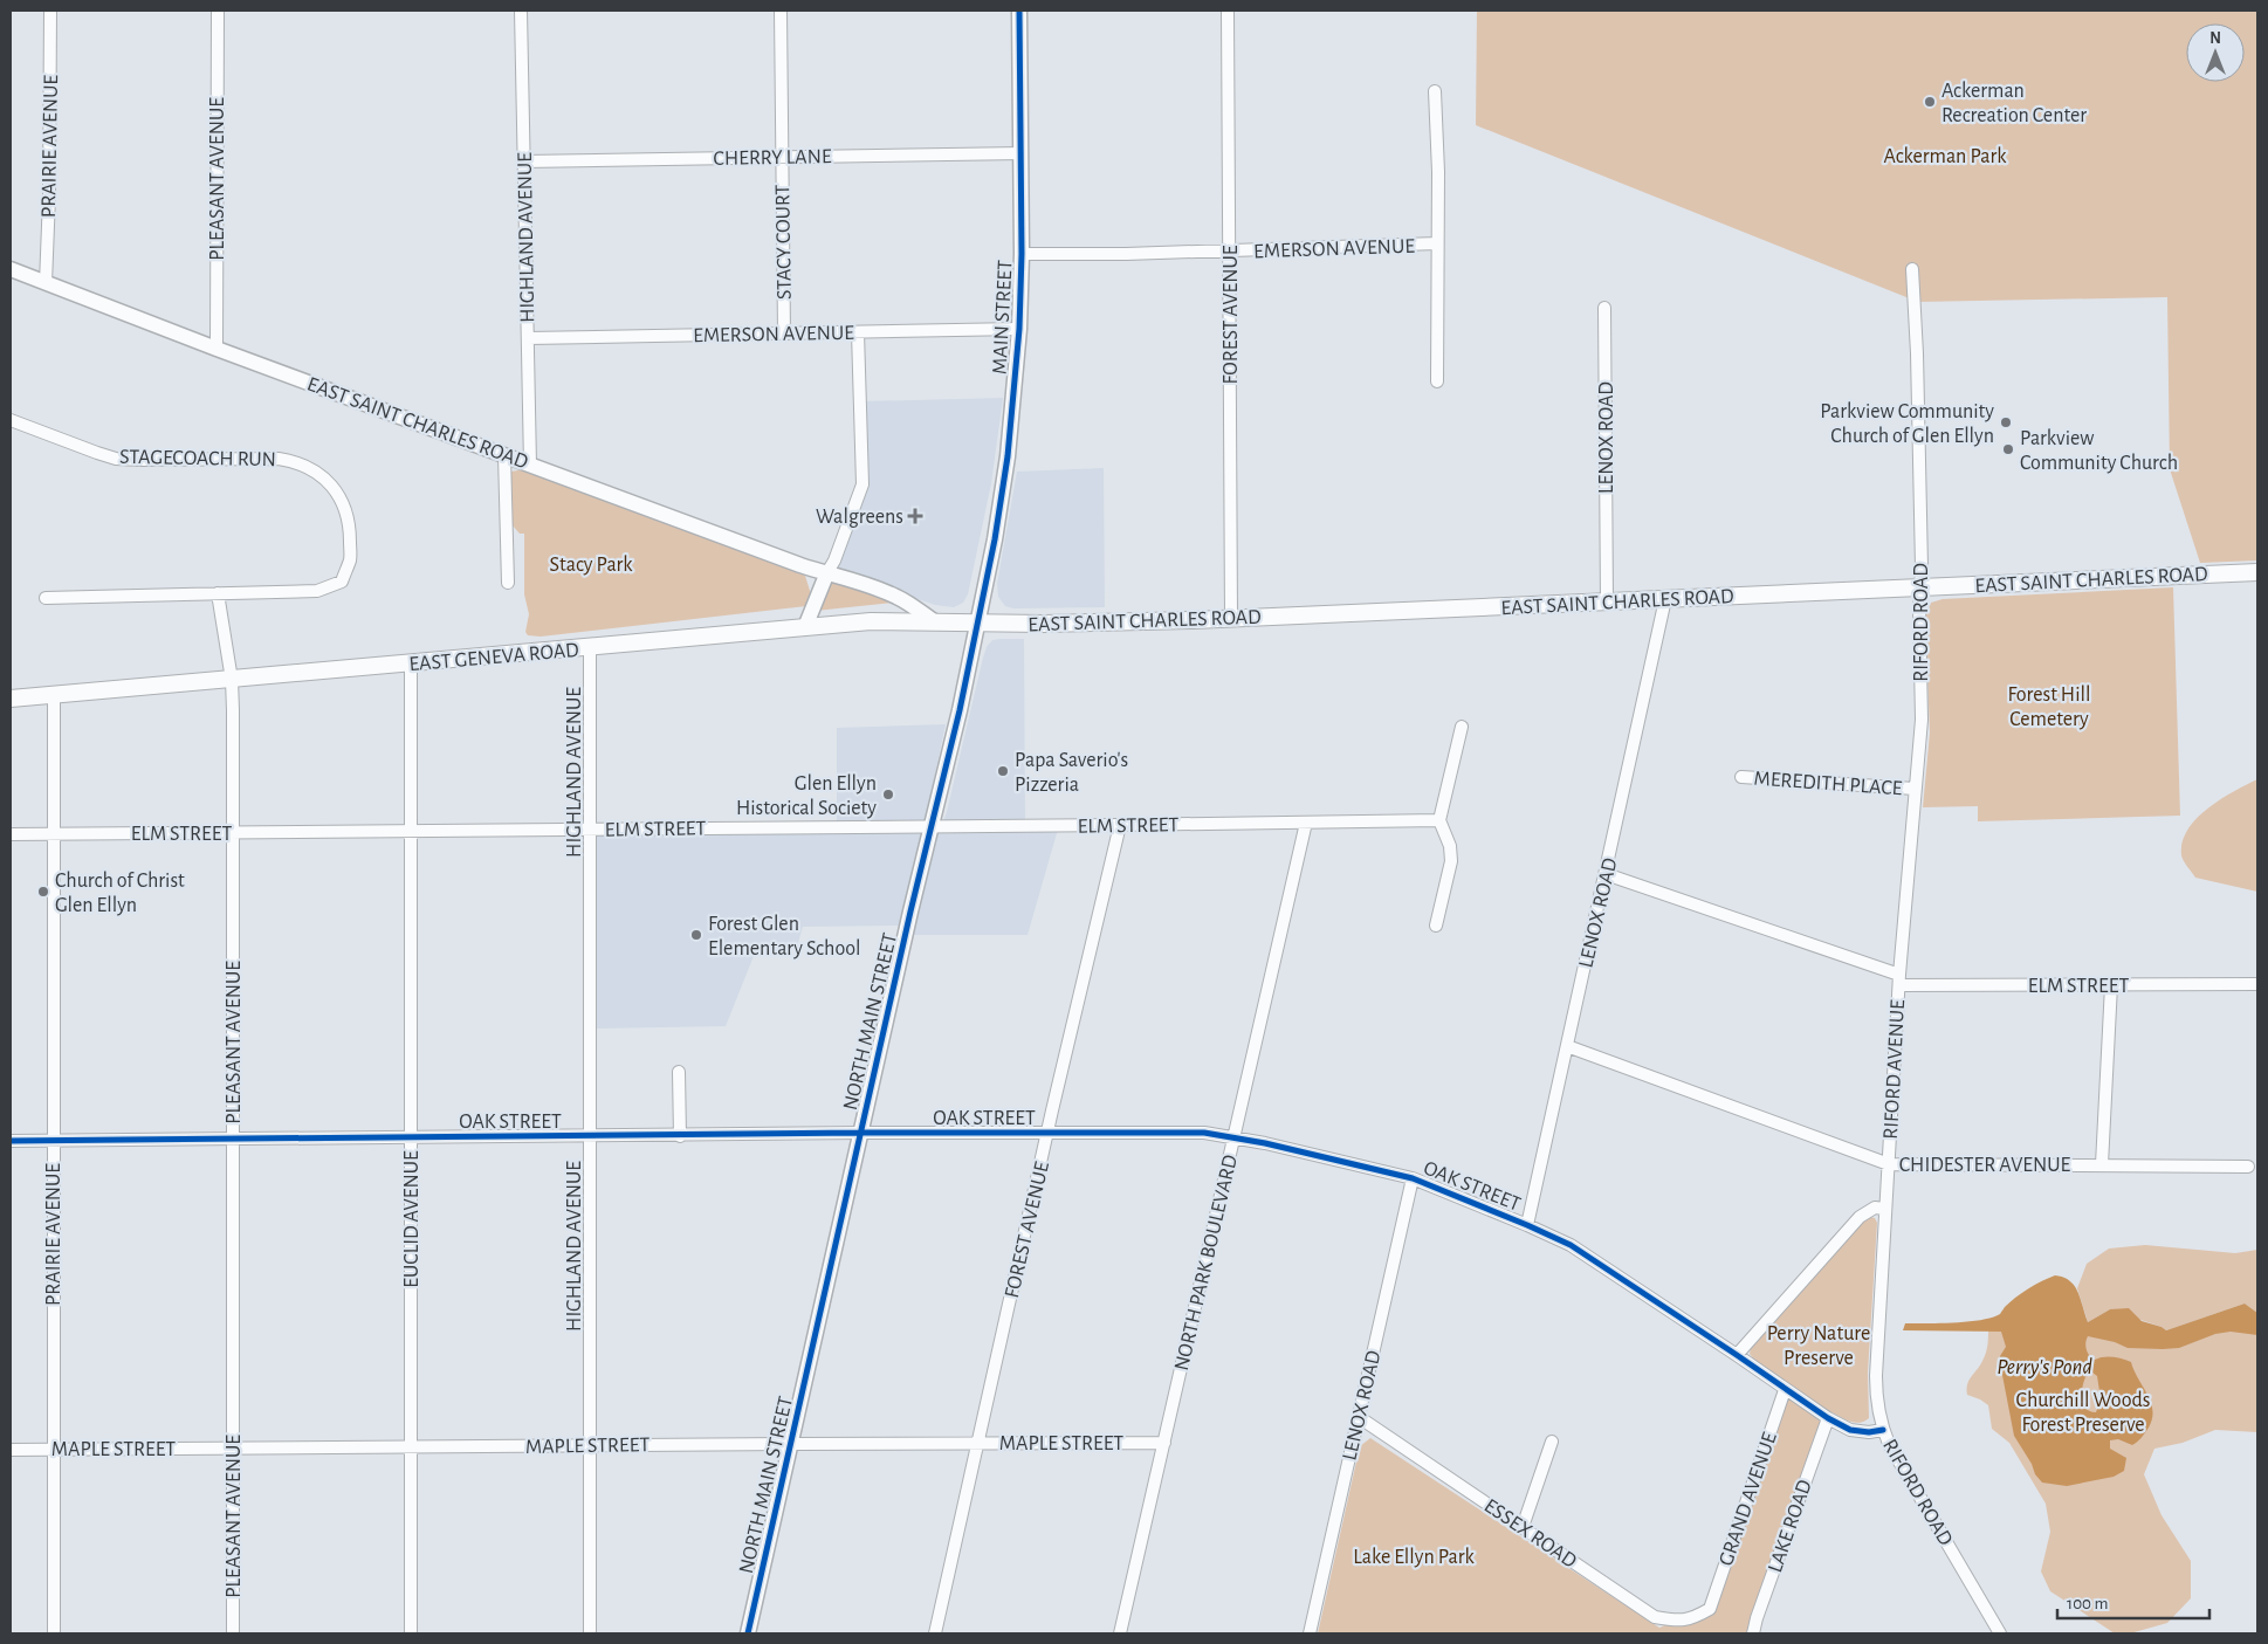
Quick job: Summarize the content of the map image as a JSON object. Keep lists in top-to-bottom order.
{
  "streets": {
    "main road": ["EAST SAINT CHARLES ROAD", "EAST GENEVA ROAD"],
    "street": [
      "PRAIRIE AVENUE",
      "CHERRY LANE",
      "PLEASANT AVENUE",
      "HIGHLAND AVENUE",
      "STACY COURT",
      "EMERSON AVENUE",
      "FOREST AVENUE",
      "MAIN STREET",
      "LENOX ROAD",
      "STAGECOACH RUN",
      "RIFORD ROAD",
      "MEREDITH PLACE",
      "ELM STREET",
      "NORTH MAIN STREET",
      "RIFORD AVENUE",
      "OAK STREET",
      "CHIDESTER AVENUE",
      "EUCLID AVENUE",
      "NORTH PARK BOULEVARD",
      "MAPLE STREET",
      "GRAND AVENUE",
      "LAKE ROAD",
      "ESSEX ROAD"
    ]
  },
  "crossings": [
    ["PRAIRIE AVENUE", "EAST SAINT CHARLES ROAD"],
    ["PRAIRIE AVENUE", "EAST GENEVA ROAD"],
    ["PRAIRIE AVENUE", "ELM STREET"],
    ["PRAIRIE AVENUE", "OAK STREET"],
    ["PRAIRIE AVENUE", "MAPLE STREET"],
    ["CHERRY LANE", "HIGHLAND AVENUE"],
    ["CHERRY LANE", "STACY COURT"],
    ["CHERRY LANE", "MAIN STREET"],
    ["PLEASANT AVENUE", "EAST SAINT CHARLES ROAD"],
    ["PLEASANT AVENUE", "STAGECOACH RUN"],
    ["PLEASANT AVENUE", "EAST GENEVA ROAD"],
    ["PLEASANT AVENUE", "ELM STREET"],
    ["PLEASANT AVENUE", "OAK STREET"],
    ["PLEASANT AVENUE", "MAPLE STREET"],
    ["HIGHLAND AVENUE", "EMERSON AVENUE"],
    ["HIGHLAND AVENUE", "EAST SAINT CHARLES ROAD"],
    ["HIGHLAND AVENUE", "EAST GENEVA ROAD"],
    ["HIGHLAND AVENUE", "ELM STREET"],
    ["HIGHLAND AVENUE", "OAK STREET"],
    ["HIGHLAND AVENUE", "MAPLE STREET"],
    ["STACY COURT", "EMERSON AVENUE"],
    ["EMERSON AVENUE", "FOREST AVENUE"],
    ["EMERSON AVENUE", "MAIN STREET"],
    ["FOREST AVENUE", "EAST SAINT CHARLES ROAD"],
    ["FOREST AVENUE", "ELM STREET"],
    ["FOREST AVENUE", "OAK STREET"],
    ["FOREST AVENUE", "MAPLE STREET"],
    ["MAIN STREET", "EAST SAINT CHARLES ROAD"],
    ["MAIN STREET", "EAST GENEVA ROAD"],
    ["MAIN STREET", "NORTH MAIN STREET"],
    ["EAST SAINT CHARLES ROAD", "LENOX ROAD"],
    ["EAST SAINT CHARLES ROAD", "RIFORD ROAD"],
    ["EAST SAINT CHARLES ROAD", "EAST GENEVA ROAD"],
    ["EAST SAINT CHARLES ROAD", "NORTH MAIN STREET"],
    ["LENOX ROAD", "ELM STREET"],
    ["LENOX ROAD", "OAK STREET"],
    ["LENOX ROAD", "CHIDESTER AVENUE"],
    ["LENOX ROAD", "ESSEX ROAD"],
    ["RIFORD ROAD", "MEREDITH PLACE"],
    ["RIFORD ROAD", "ELM STREET"],
    ["RIFORD ROAD", "RIFORD AVENUE"],
    ["RIFORD ROAD", "OAK STREET"],
    ["RIFORD ROAD", "CHIDESTER AVENUE"],
    ["EAST GENEVA ROAD", "NORTH MAIN STREET"],
    ["EAST GENEVA ROAD", "EUCLID AVENUE"],
    ["ELM STREET", "NORTH MAIN STREET"],
    ["ELM STREET", "RIFORD AVENUE"],
    ["ELM STREET", "EUCLID AVENUE"],
    ["ELM STREET", "NORTH PARK BOULEVARD"],
    ["NORTH MAIN STREET", "OAK STREET"],
    ["NORTH MAIN STREET", "MAPLE STREET"],
    ["RIFORD AVENUE", "CHIDESTER AVENUE"],
    ["OAK STREET", "EUCLID AVENUE"],
    ["OAK STREET", "NORTH PARK BOULEVARD"],
    ["OAK STREET", "GRAND AVENUE"],
    ["OAK STREET", "LAKE ROAD"],
    ["EUCLID AVENUE", "MAPLE STREET"],
    ["NORTH PARK BOULEVARD", "MAPLE STREET"],
    ["GRAND AVENUE", "ESSEX ROAD"]
  ],
  "water": ["Perry's Pond"],
  "parks": [
    "Ackerman Park",
    "Stacy Park",
    "Forest Hill Cemetery",
    "Perry Nature Preserve",
    "Churchill Woods Forest Preserve",
    "Lake Ellyn Park"
  ],
  "places": {
    "other": [
      "Ackerman Recreation Center",
      "Parkview Community Church of Glen Ellyn",
      "Parkview Community Church",
      "Papa Saverio's Pizzeria",
      "Glen Ellyn Historical Society",
      "Church of Christ Glen Ellyn",
      "Forest Glen Elementary School"
    ],
    "health": ["Walgreens"]
  },
  "scale_bar": "100 m",
  "north": "top"
}
